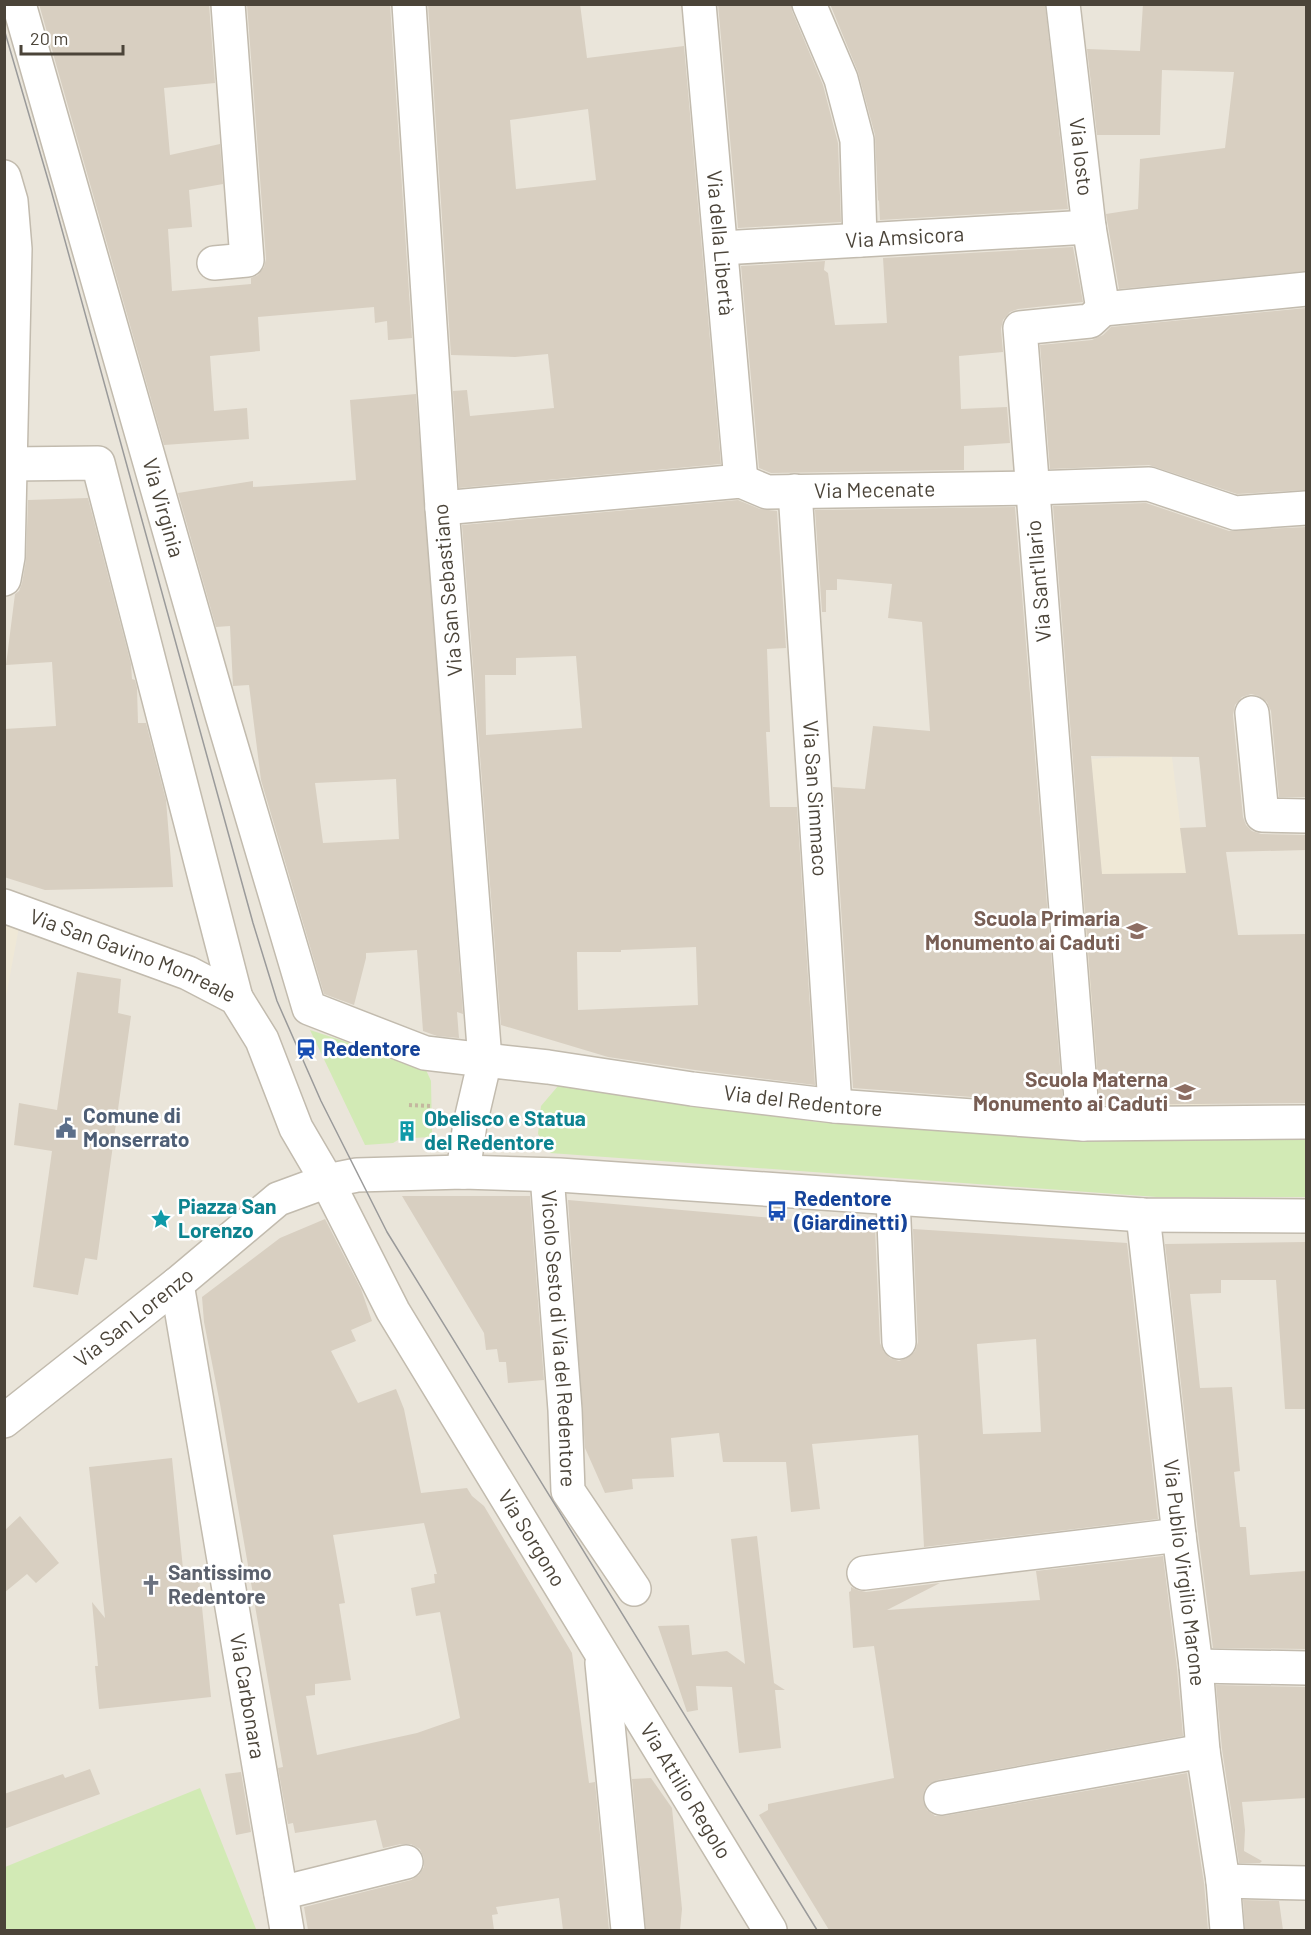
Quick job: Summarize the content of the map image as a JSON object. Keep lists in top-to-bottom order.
{
  "streets": {
    "street": [
      "Via Iosto",
      "Via Amsicora",
      "Via della Libertà",
      "Via Mecenate",
      "Via Virginia",
      "Via Sant'Ilario",
      "Via San Sebastiano",
      "Via San Simmaco",
      "Via San Gavino Monreale",
      "Via del Redentore",
      "Via San Lorenzo",
      "Vicolo Sesto di Via del Redentore",
      "Via Sorgono",
      "Via Publio Virgilio Marone",
      "Via Carbonara",
      "Via Attilio Regolo"
    ]
  },
  "crossings": [
    ["Via Iosto", "Via Amsicora"],
    ["Via Iosto", "Via Sant'Ilario"],
    ["Via Amsicora", "Via della Libertà"],
    ["Via della Libertà", "Via Mecenate"],
    ["Via Mecenate", "Via Sant'Ilario"],
    ["Via Mecenate", "Via San Sebastiano"],
    ["Via Mecenate", "Via San Simmaco"],
    ["Via Virginia", "Via del Redentore"],
    ["Via Sant'Ilario", "Via del Redentore"],
    ["Via San Sebastiano", "Via del Redentore"],
    ["Via San Simmaco", "Via del Redentore"],
    ["Via San Gavino Monreale", "Via San Lorenzo"],
    ["Via San Gavino Monreale", "Via Sorgono"],
    ["Via San Lorenzo", "Via Sorgono"],
    ["Via San Lorenzo", "Via Carbonara"],
    ["Via Sorgono", "Via Attilio Regolo"]
  ],
  "places": {
    "school or university": ["Scuola Primaria Monumento ai Caduti", "Scuola Materna Monumento ai Caduti"],
    "station": ["Redentore"],
    "public building": ["Comune di Monserrato"],
    "building": ["Obelisco e Statua del Redentore"],
    "bus stop": ["Redentore (Giardinetti)"],
    "place": ["Piazza San Lorenzo"],
    "church": ["Santissimo Redentore"]
  },
  "scale_bar": "20 m"
}
